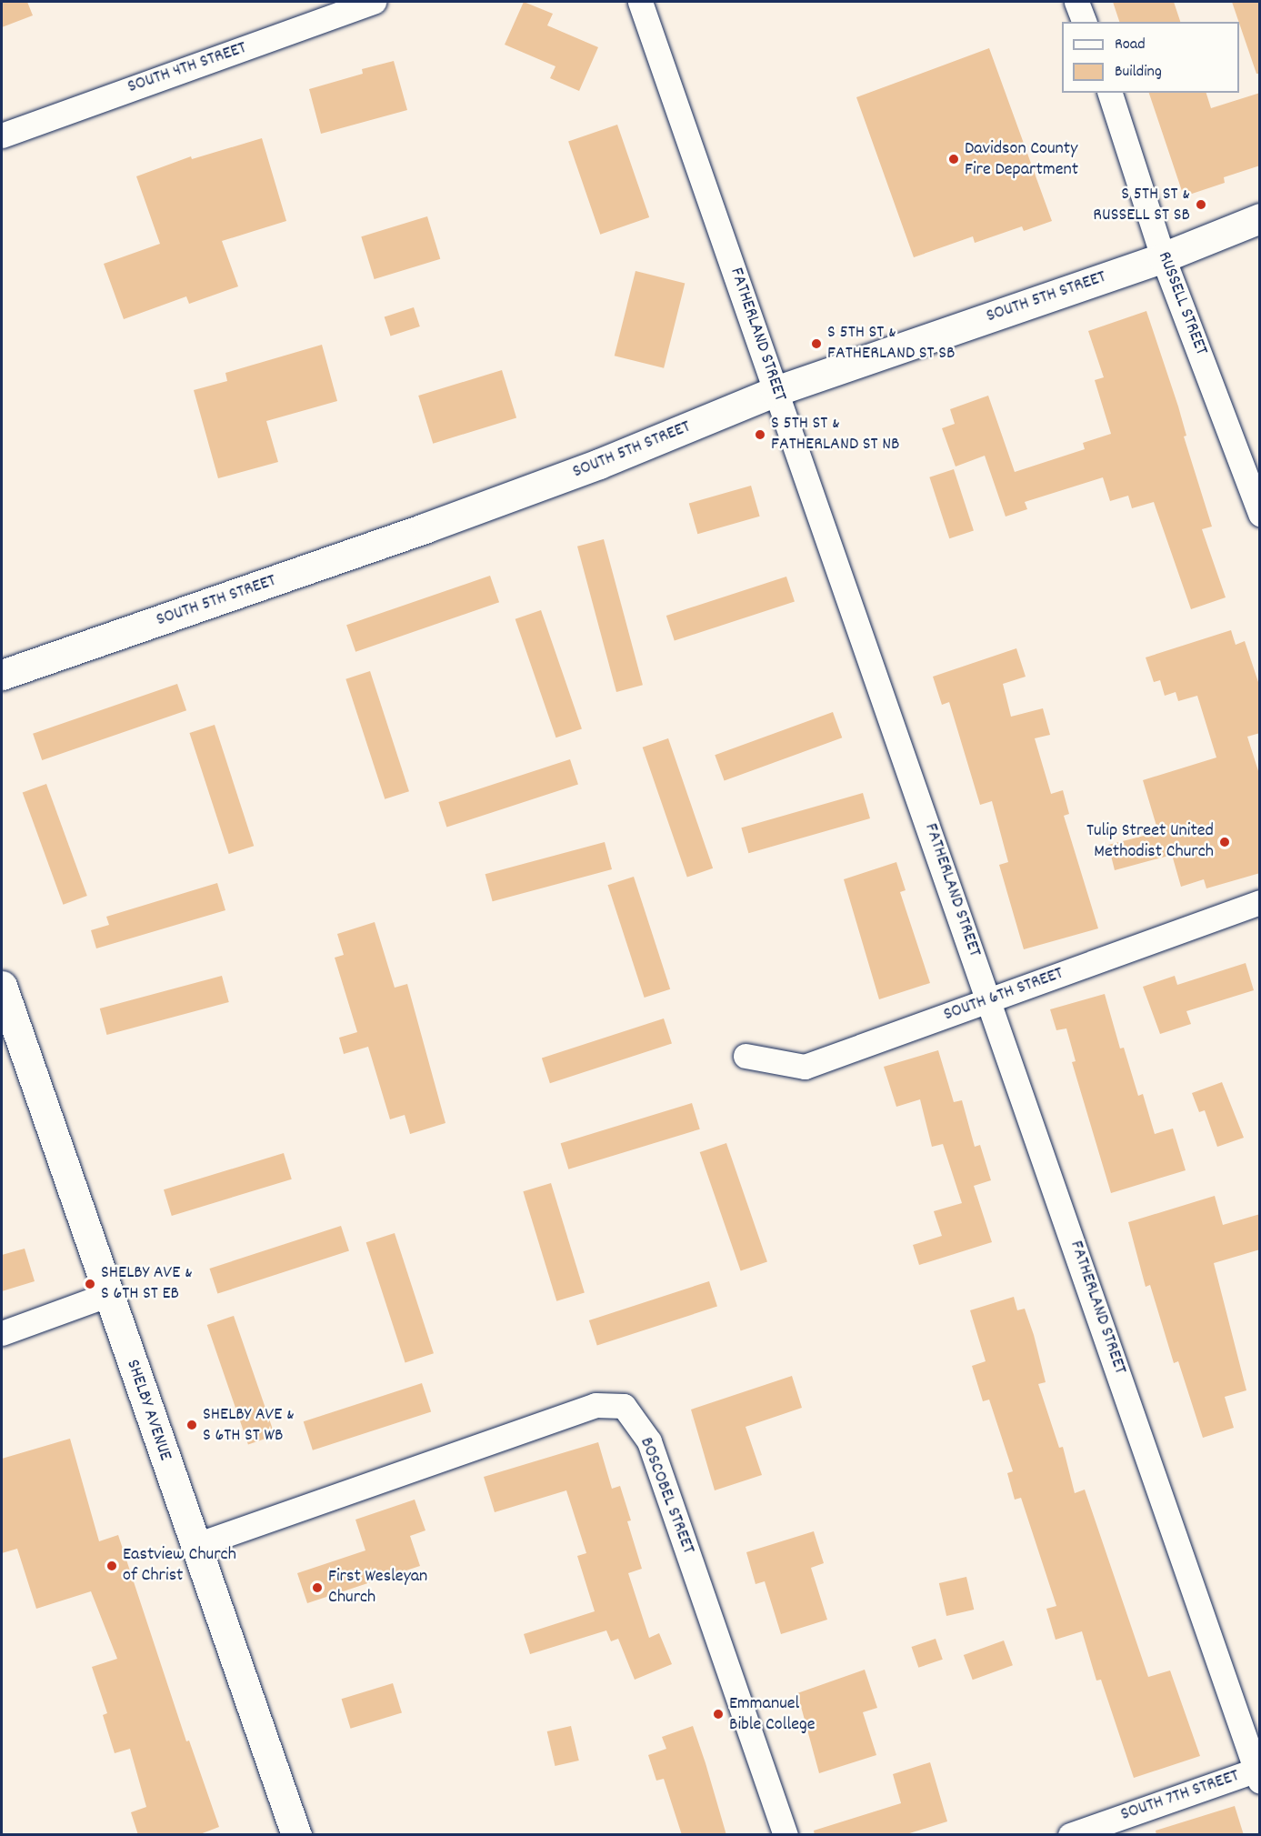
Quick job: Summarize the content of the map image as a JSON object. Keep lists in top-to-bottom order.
{
  "streets": {
    "main road": ["SOUTH 5TH STREET", "SHELBY AVENUE"],
    "street": [
      "SOUTH 4TH STREET",
      "RUSSELL STREET",
      "FATHERLAND STREET",
      "SOUTH 6TH STREET",
      "BOSCOBEL STREET",
      "SOUTH 7TH STREET"
    ]
  },
  "crossings": [
    ["SOUTH 5TH STREET", "RUSSELL STREET"],
    ["SOUTH 5TH STREET", "FATHERLAND STREET"],
    ["FATHERLAND STREET", "SOUTH 6TH STREET"],
    ["FATHERLAND STREET", "SOUTH 7TH STREET"],
    ["SHELBY AVENUE", "BOSCOBEL STREET"]
  ],
  "places": [
    "Davidson County Fire Department",
    "S 5TH ST & RUSSELL ST SB",
    "S 5TH ST & FATHERLAND ST SB",
    "S 5TH ST & FATHERLAND ST NB",
    "Tulip Street United Methodist Church",
    "SHELBY AVE & S 6TH ST EB",
    "SHELBY AVE & S 6TH ST WB",
    "Eastview Church of Christ",
    "First Wesleyan Church",
    "Emmanuel Bible College"
  ],
  "legend": ["Road", "Building"]
}
